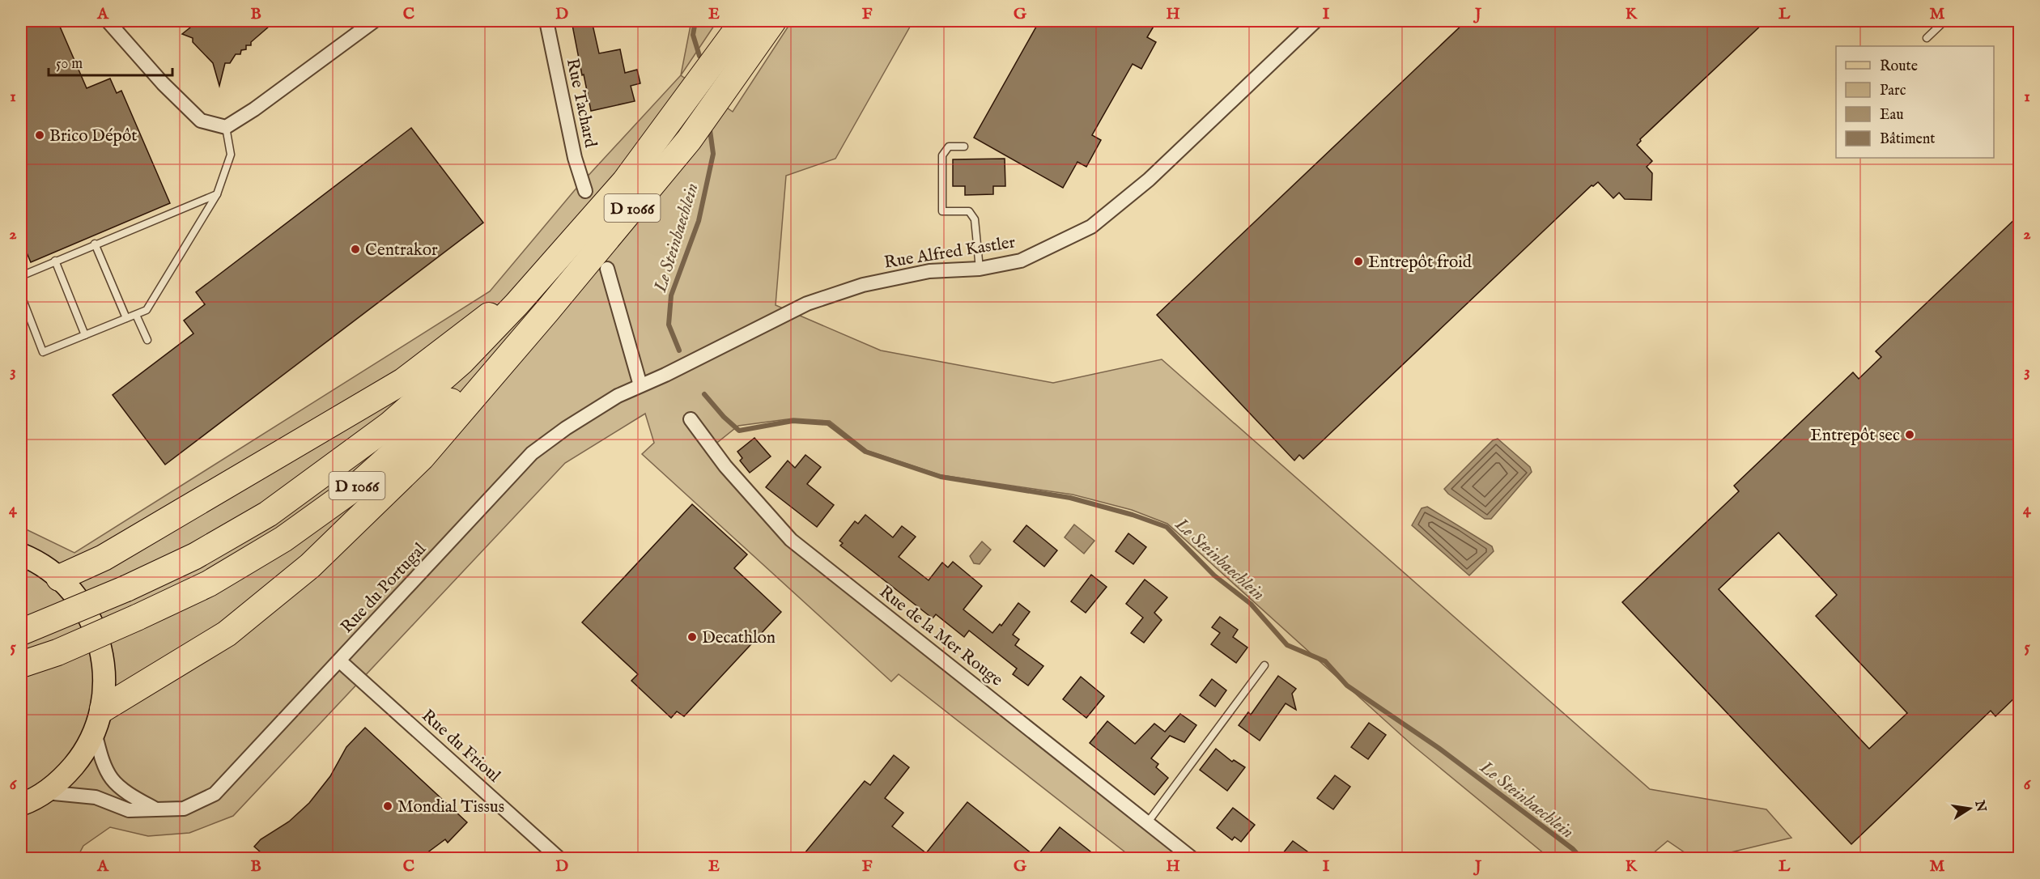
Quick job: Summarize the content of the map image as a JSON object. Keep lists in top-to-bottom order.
{
  "streets": {
    "highway": ["D 1066"],
    "street": [
      "Rue Tachard",
      "Rue Alfred Kastler",
      "Rue du Portugal",
      "Rue de la Mer Rouge",
      "Rue du Frioul"
    ]
  },
  "crossings": [
    ["Rue Alfred Kastler", "Rue du Portugal"],
    ["Rue du Portugal", "Rue du Frioul"]
  ],
  "water": ["Le Steinbaechlein"],
  "places": [
    "Brico Dépôt",
    "Centrakor",
    "Entrepôt froid",
    "Entrepôt sec",
    "Decathlon",
    "Mondial Tissus"
  ],
  "legend": [
    "Route",
    "Parc",
    "Eau",
    "Bâtiment"
  ],
  "scale_bar": "50 m",
  "north": "right",
  "grid": {
    "columns": [
      "A",
      "B",
      "C",
      "D",
      "E",
      "F",
      "G",
      "H",
      "I",
      "J",
      "K",
      "L",
      "M"
    ],
    "rows": [
      "1",
      "2",
      "3",
      "4",
      "5",
      "6"
    ]
  }
}
